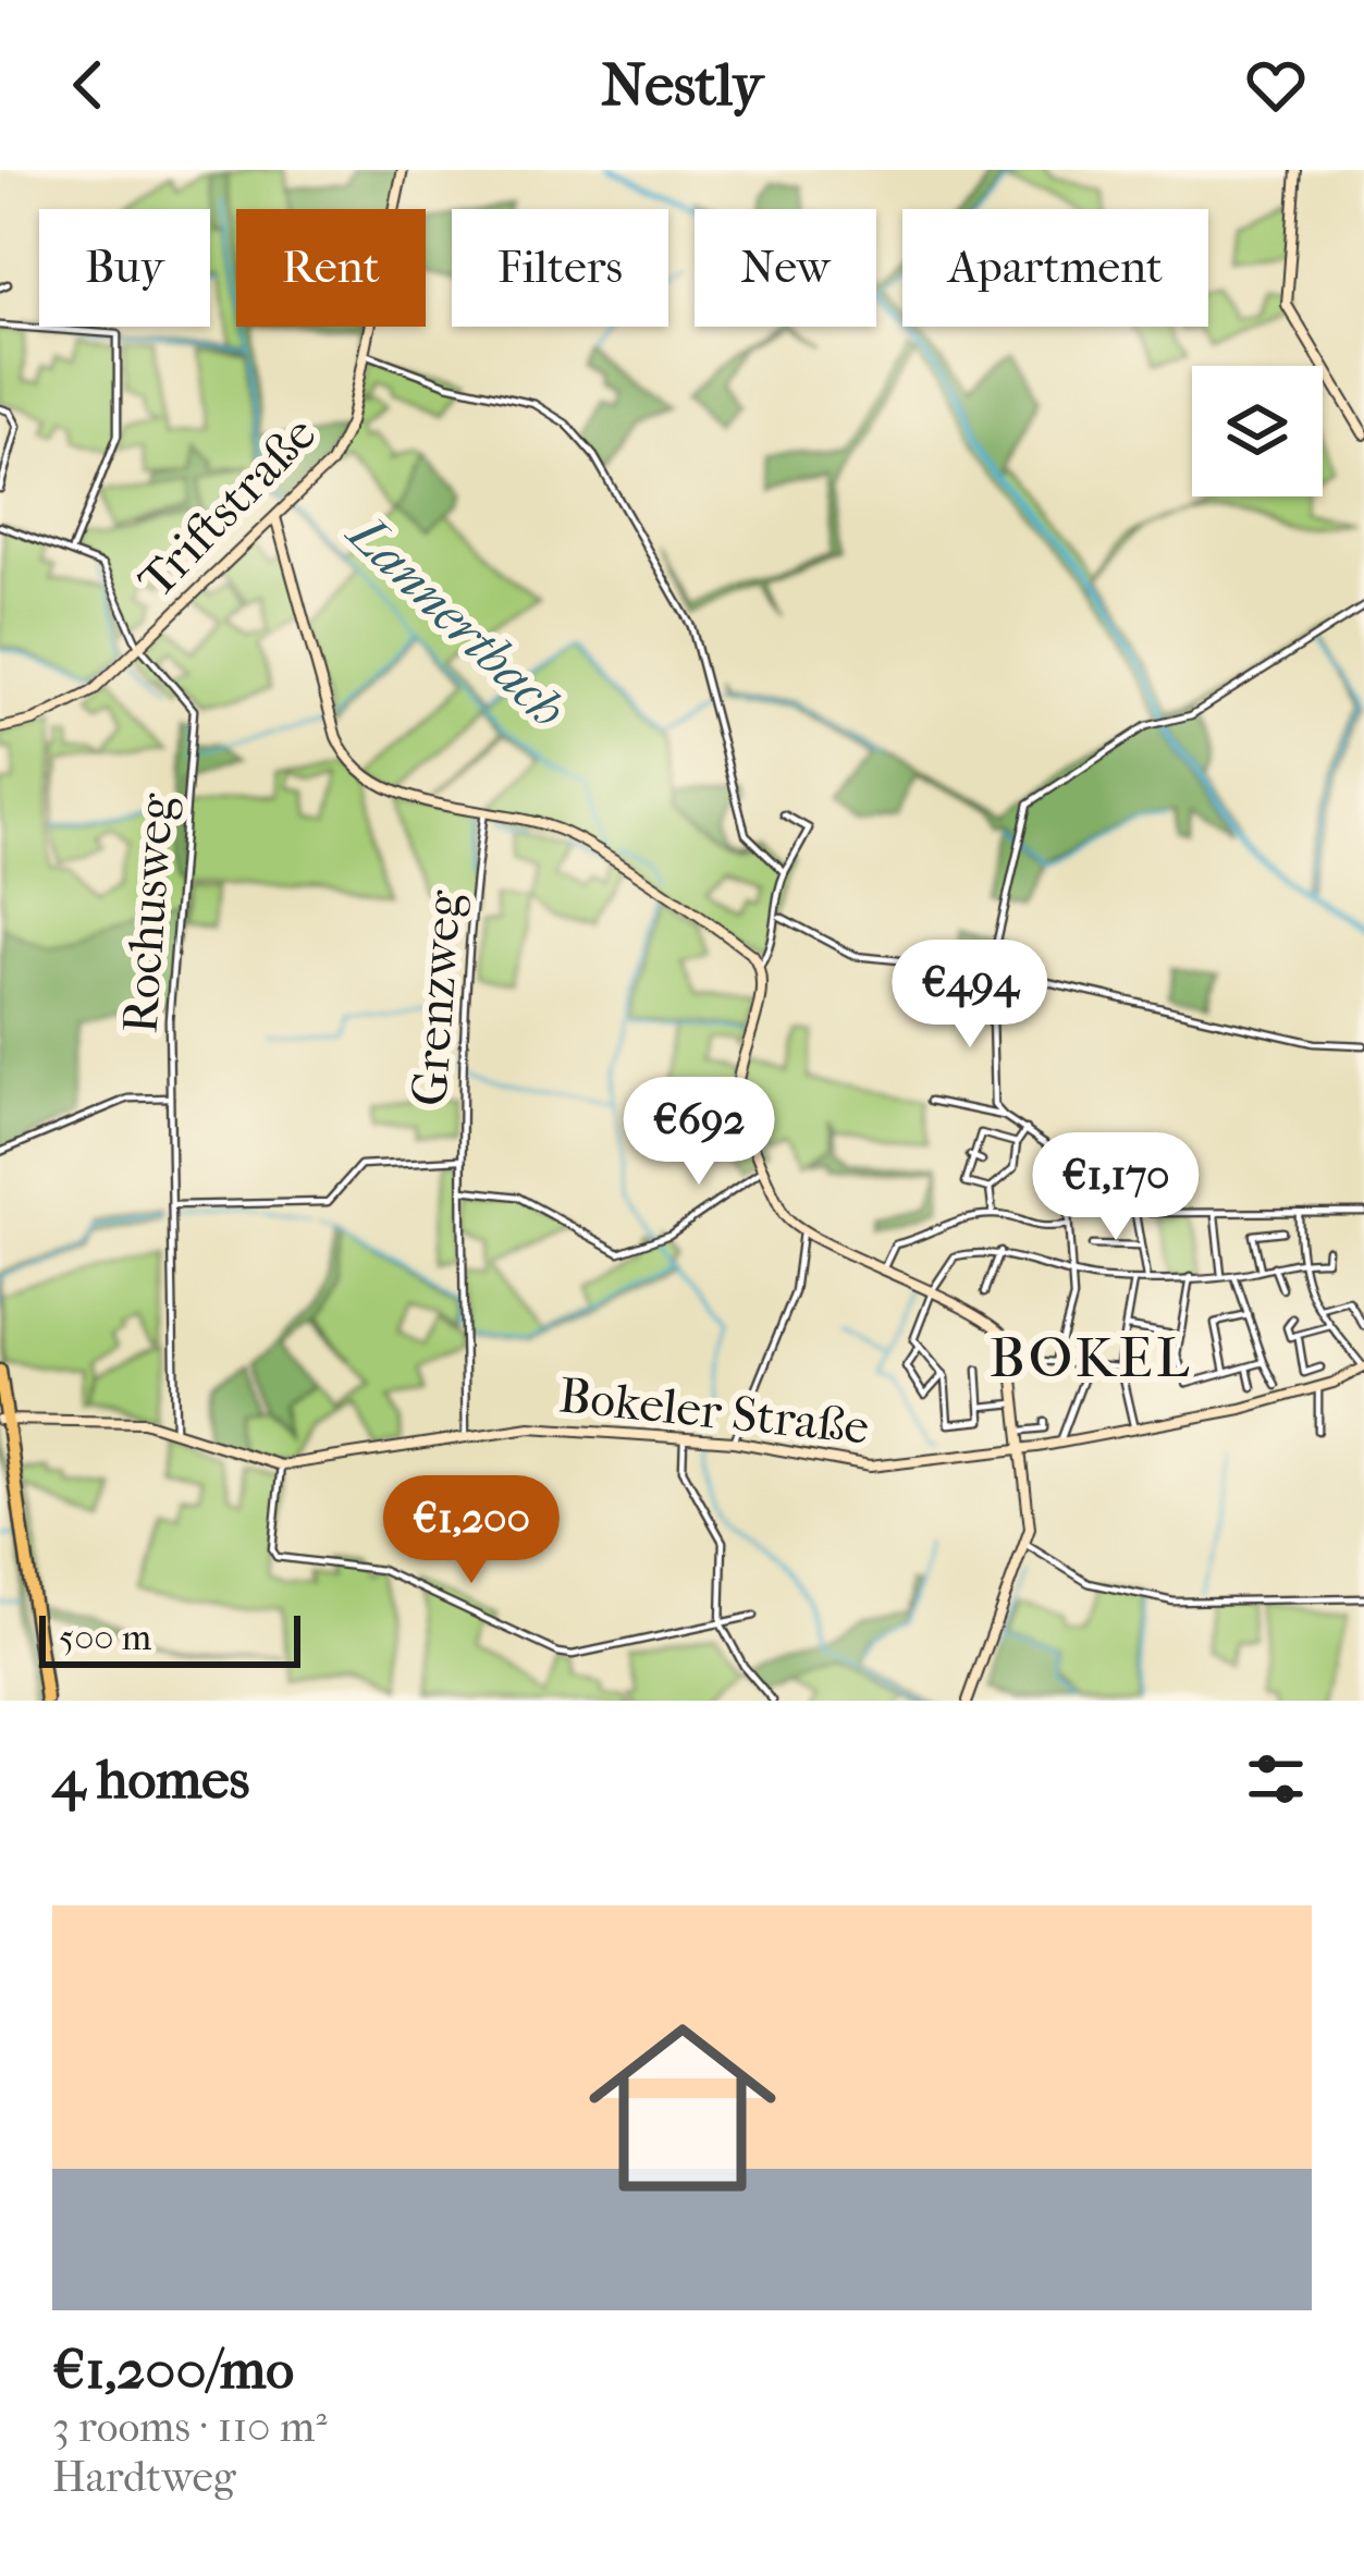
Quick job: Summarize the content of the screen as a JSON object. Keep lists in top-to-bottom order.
{
  "streets": {
    "street": [
      "Triftstraße",
      "Rochusweg",
      "Grenzweg",
      "Bokeler Straße"
    ]
  },
  "crossings": [
    ["Triftstraße", "Rochusweg"],
    ["Rochusweg", "Bokeler Straße"],
    ["Grenzweg", "Bokeler Straße"]
  ],
  "districts": ["BOKEL"],
  "water": ["Lannertbach"],
  "scale_bar": "500 m",
  "page": {
    "header": "Nestly",
    "chip": [
      "Buy",
      "Rent",
      "Filters",
      "New",
      "Apartment"
    ],
    "price": [
      "€494",
      "€692",
      "€1,170",
      "€1,200"
    ],
    "scale": "500 m",
    "heading": "4 homes",
    "list": [
      {
        "name": "€1,200/mo",
        "note": "3 rooms · 110 m² · Hardtweg"
      }
    ]
  }
}
